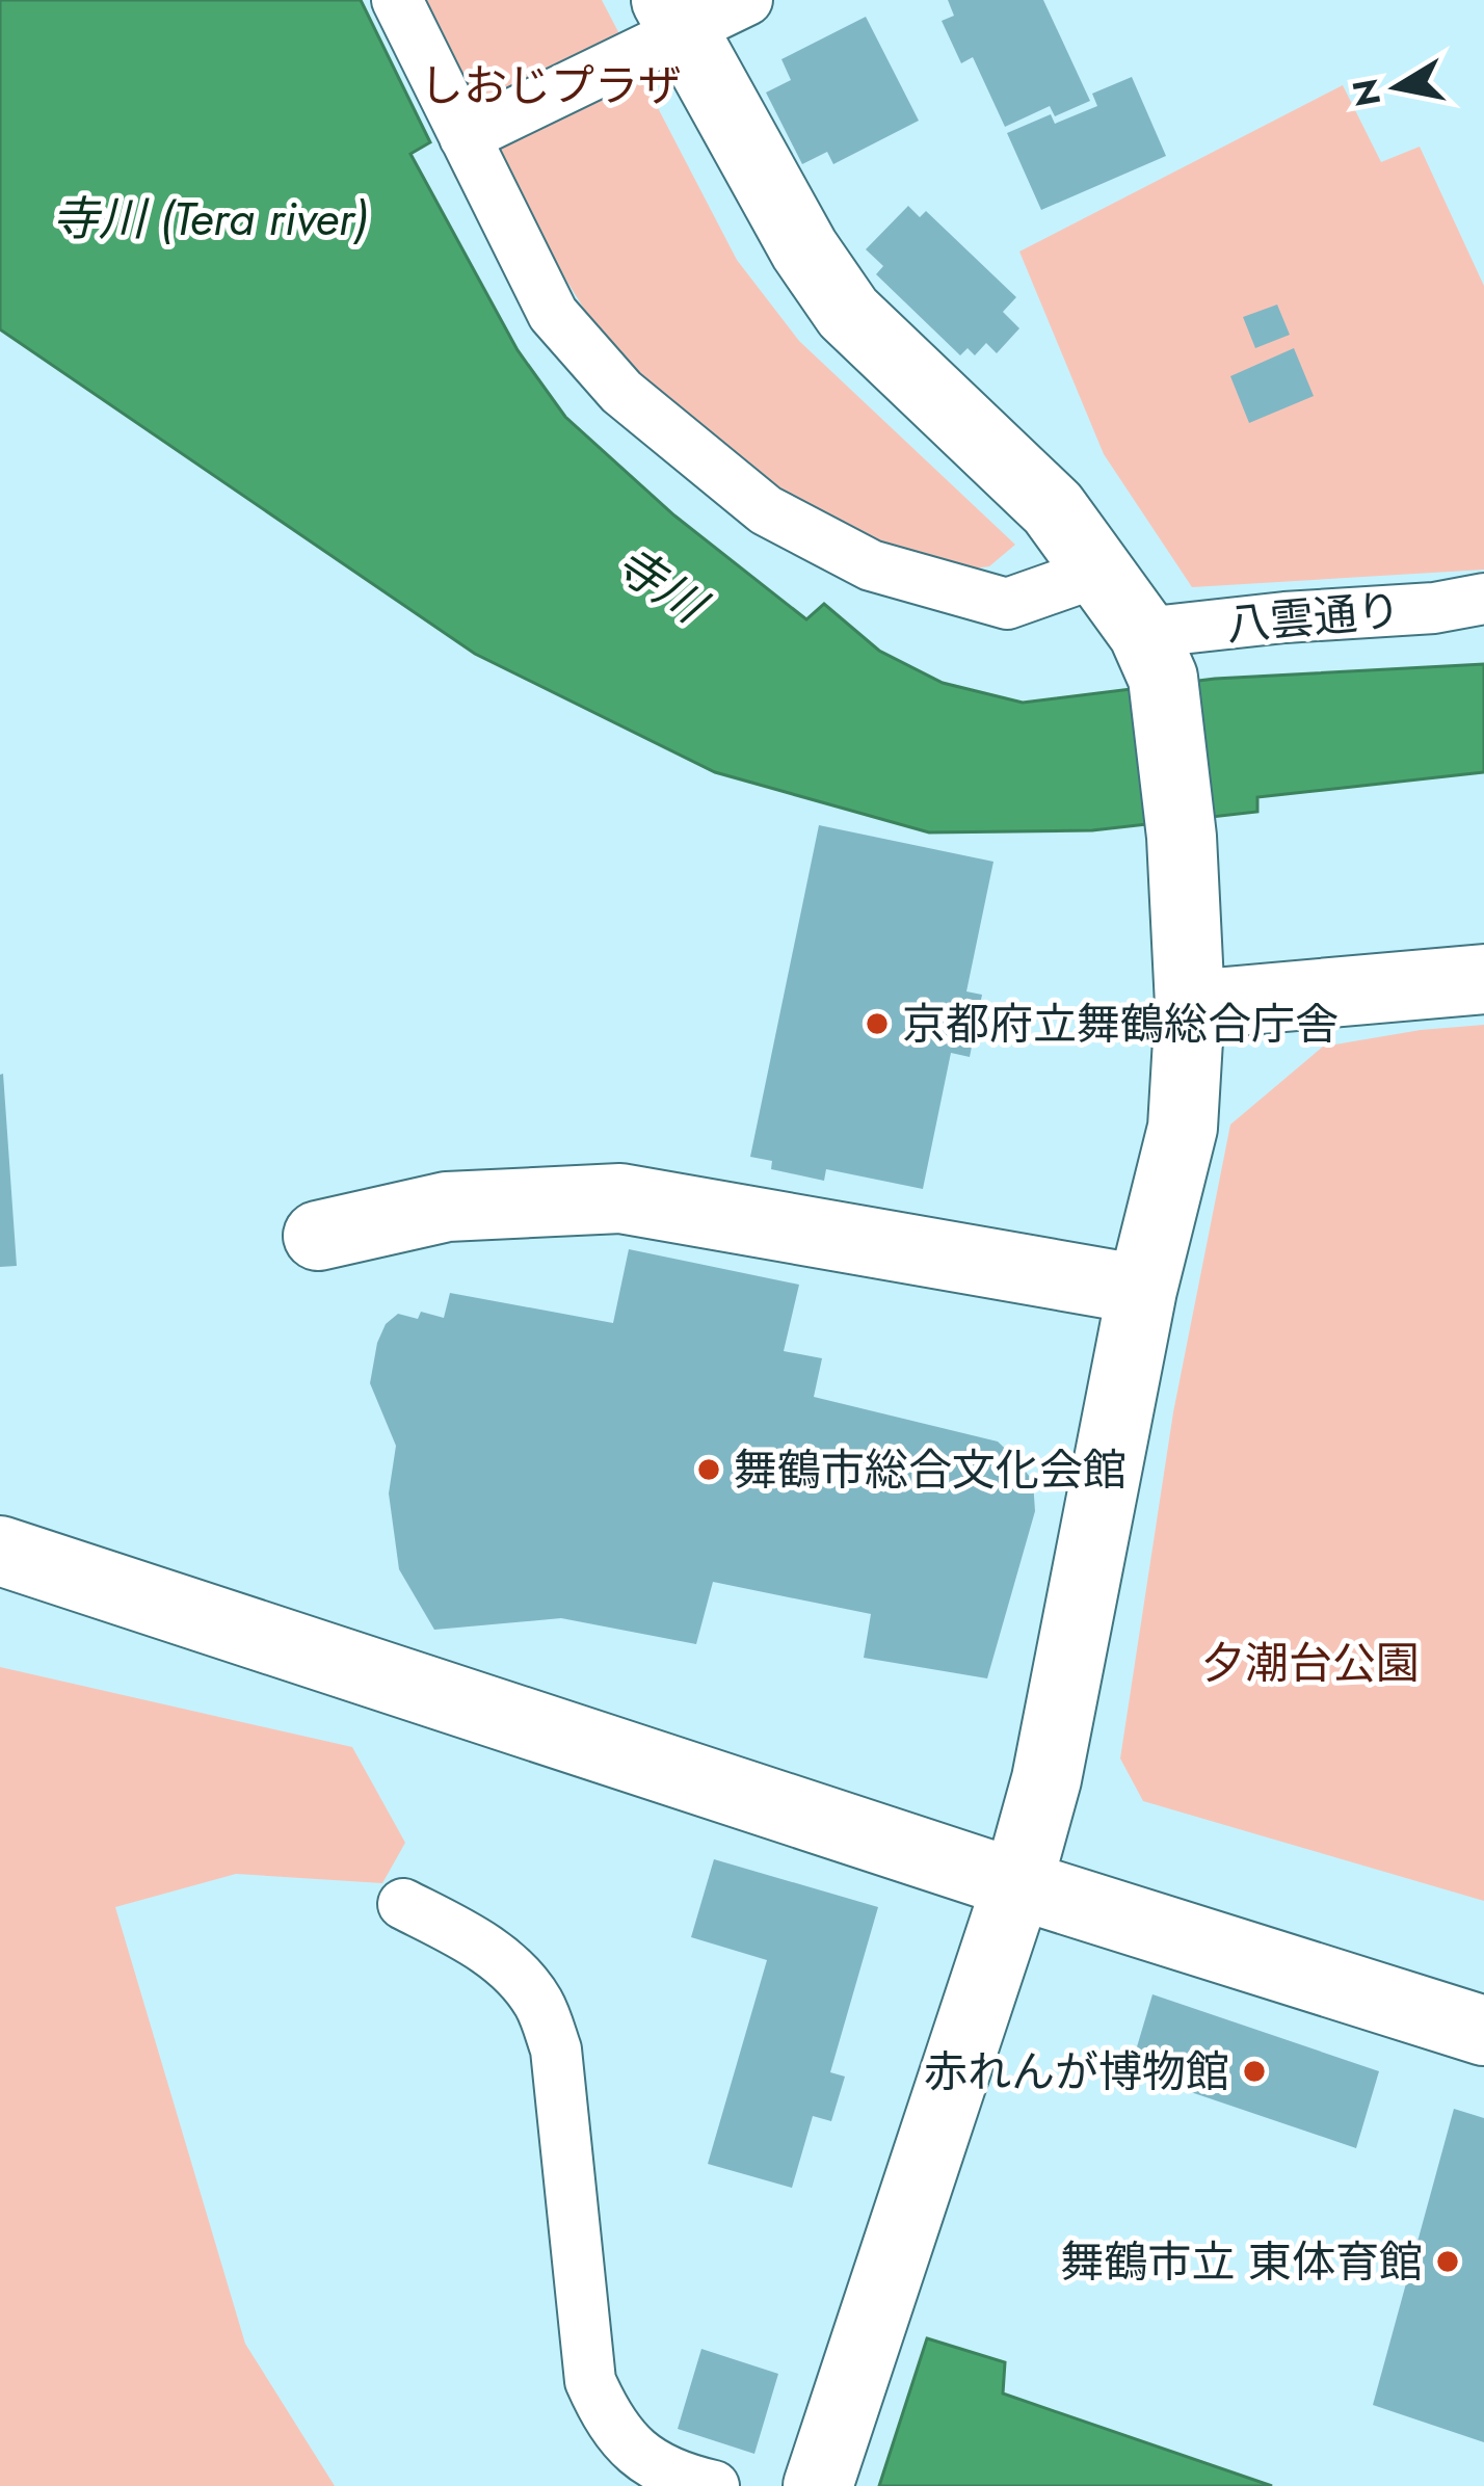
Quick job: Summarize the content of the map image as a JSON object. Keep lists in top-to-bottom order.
{
  "streets": {
    "street": ["八雲通り"]
  },
  "water": ["寺川 (Tera river)", "寺川"],
  "parks": ["しおじプラザ", "夕潮台公園"],
  "places": [
    "京都府立舞鶴総合庁舎",
    "舞鶴市総合文化会館",
    "赤れんが博物館",
    "舞鶴市立 東体育館"
  ],
  "north": "left"
}
